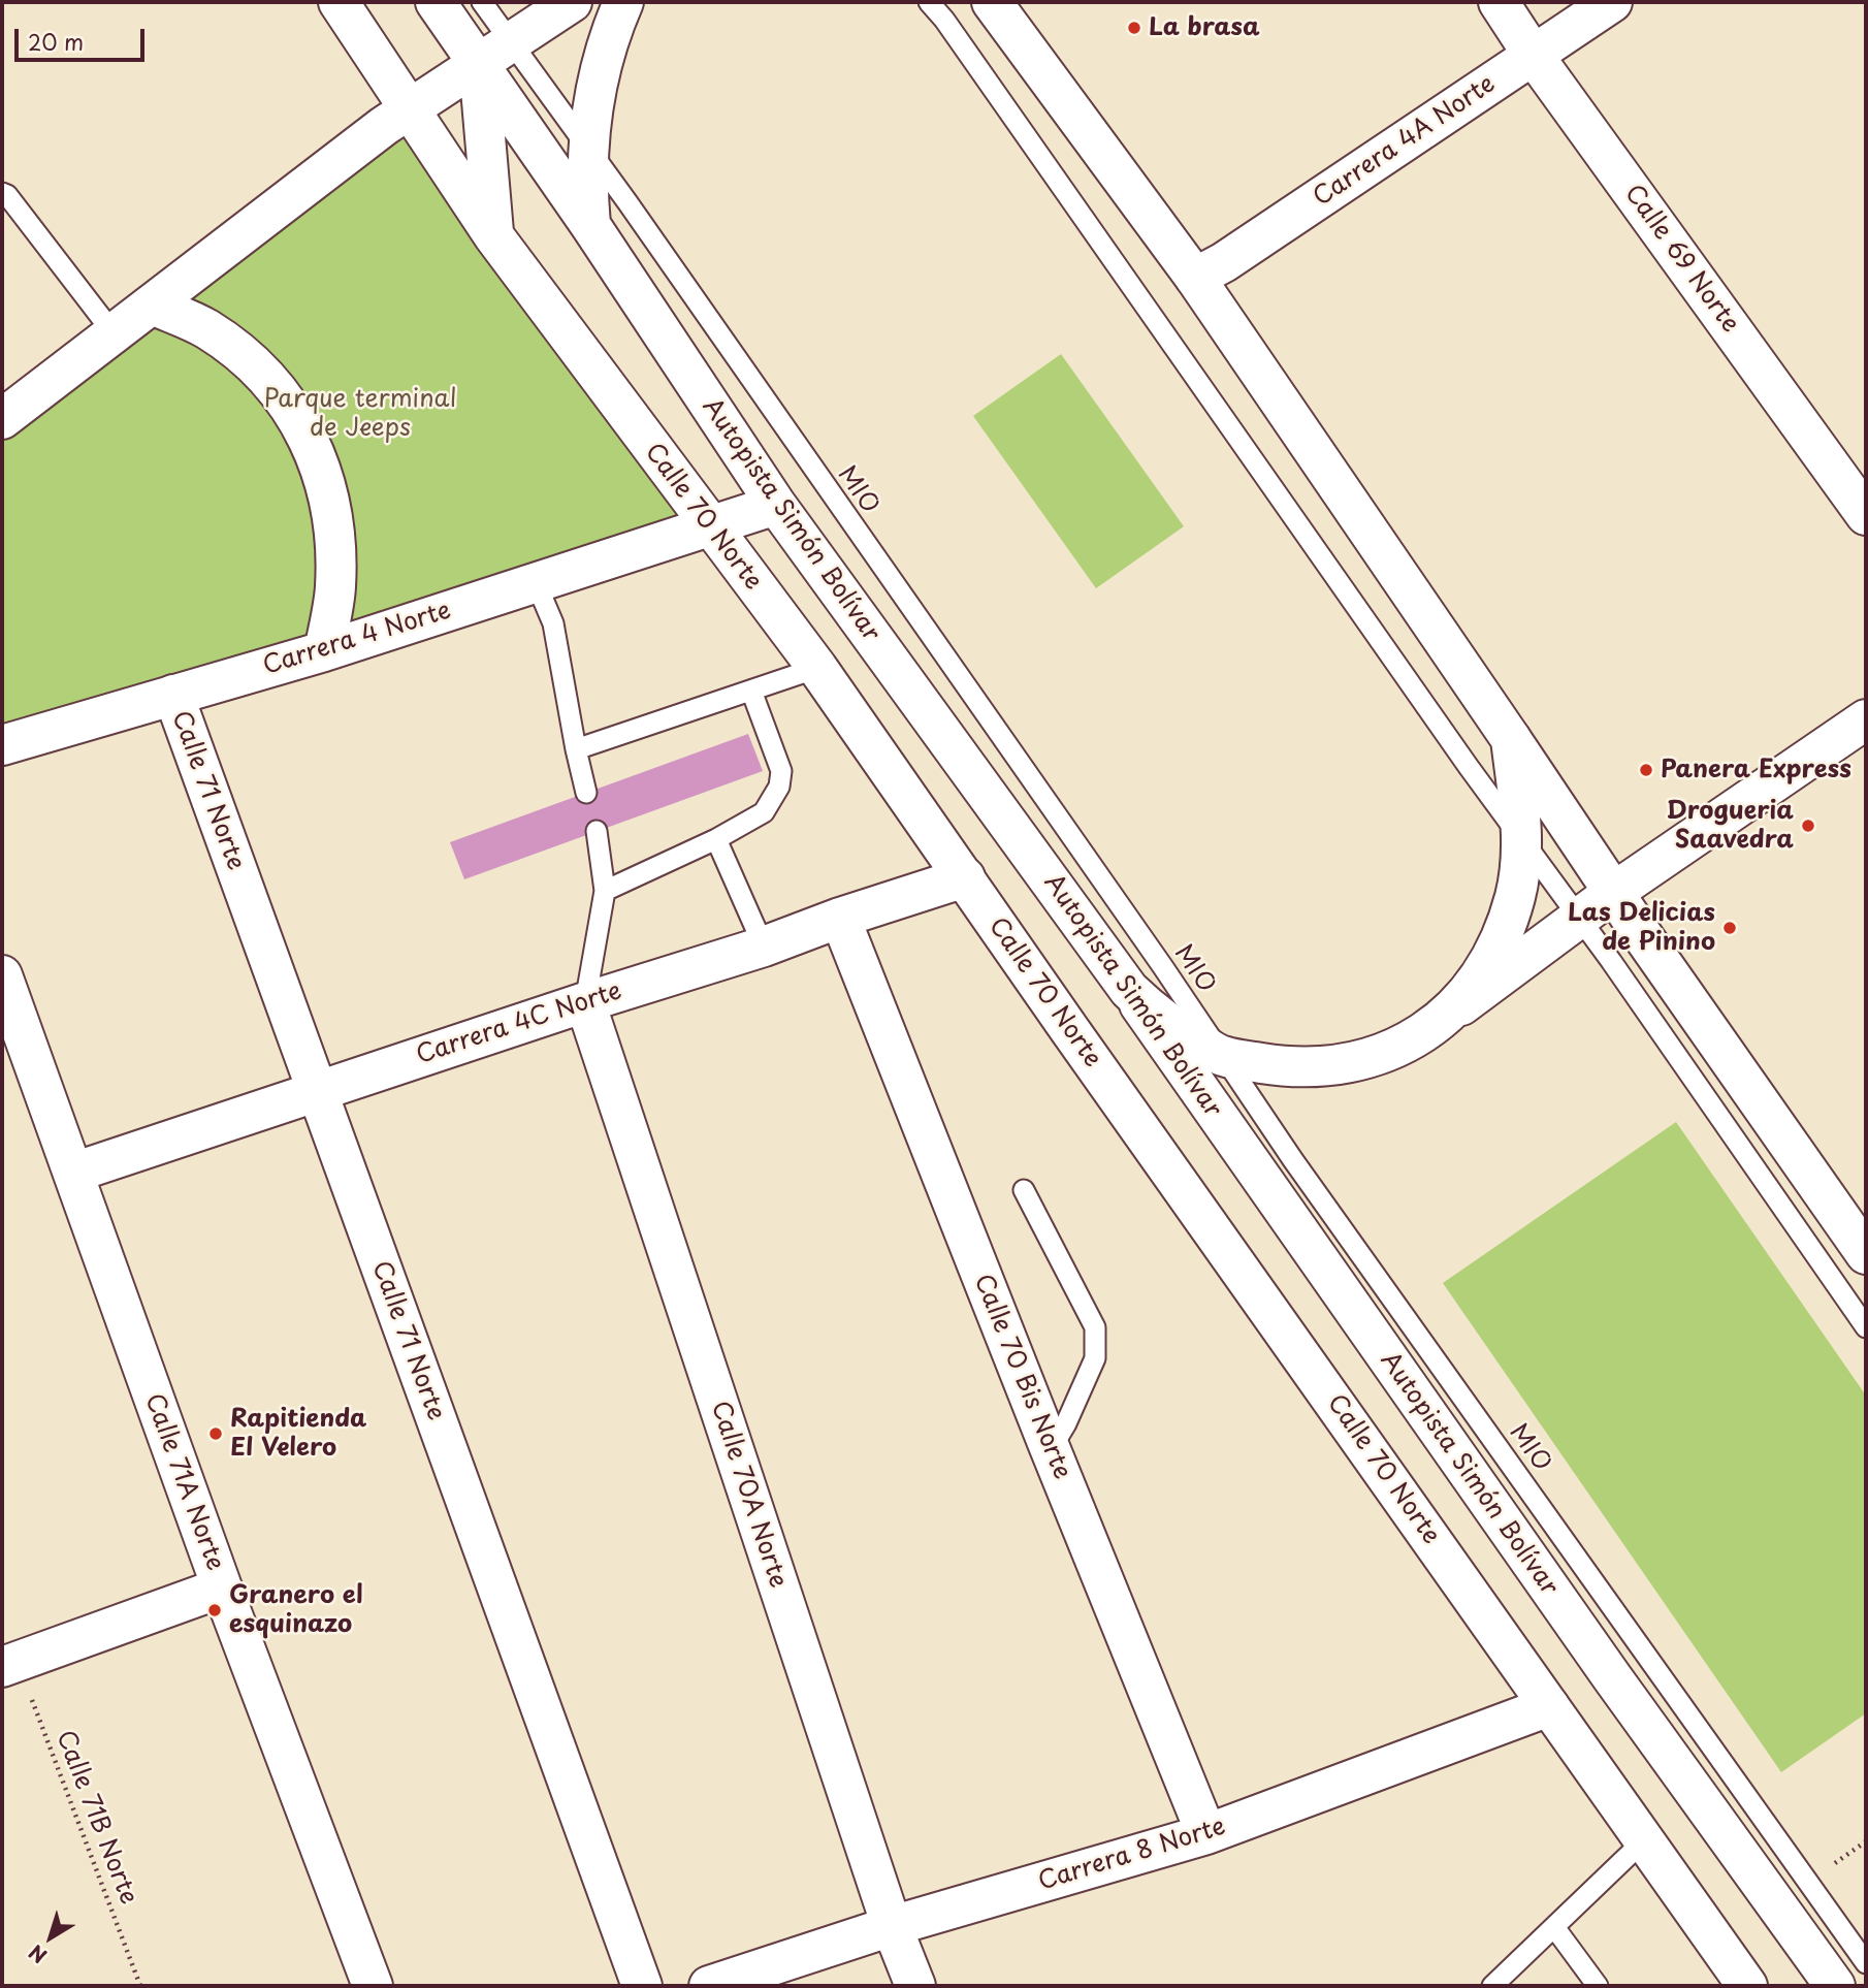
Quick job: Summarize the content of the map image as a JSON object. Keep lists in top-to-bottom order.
{
  "streets": {
    "main road": [
      "Carrera 4A Norte",
      "Calle 69 Norte",
      "Calle 70 Norte",
      "Autopista Simón Bolívar",
      "Carrera 4 Norte",
      "Calle 71 Norte",
      "Carrera 4C Norte",
      "Calle 70 Bis Norte",
      "Calle 71A Norte",
      "Calle 70A Norte",
      "Carrera 8 Norte"
    ],
    "lane": ["MIO"],
    "path": ["Calle 71B Norte"]
  },
  "crossings": [
    ["Carrera 4A Norte", "Calle 69 Norte"],
    ["Calle 70 Norte", "Carrera 4 Norte"],
    ["Calle 70 Norte", "Carrera 4C Norte"],
    ["Calle 70 Norte", "Carrera 8 Norte"],
    ["Autopista Simón Bolívar", "Carrera 4 Norte"],
    ["Carrera 4 Norte", "Calle 71 Norte"],
    ["Calle 71 Norte", "Carrera 4C Norte"],
    ["Carrera 4C Norte", "Calle 70 Bis Norte"],
    ["Carrera 4C Norte", "Calle 71A Norte"],
    ["Carrera 4C Norte", "Calle 70A Norte"],
    ["Calle 70 Bis Norte", "Carrera 8 Norte"],
    ["Calle 70A Norte", "Carrera 8 Norte"]
  ],
  "parks": ["Parque terminal de Jeeps"],
  "places": [
    "La brasa",
    "Panera Express",
    "Drogueria Saavedra",
    "Las Delicias de Pinino",
    "Rapitienda El Velero",
    "Granero el esquinazo"
  ],
  "scale_bar": "20 m",
  "north": "bottom left"
}
